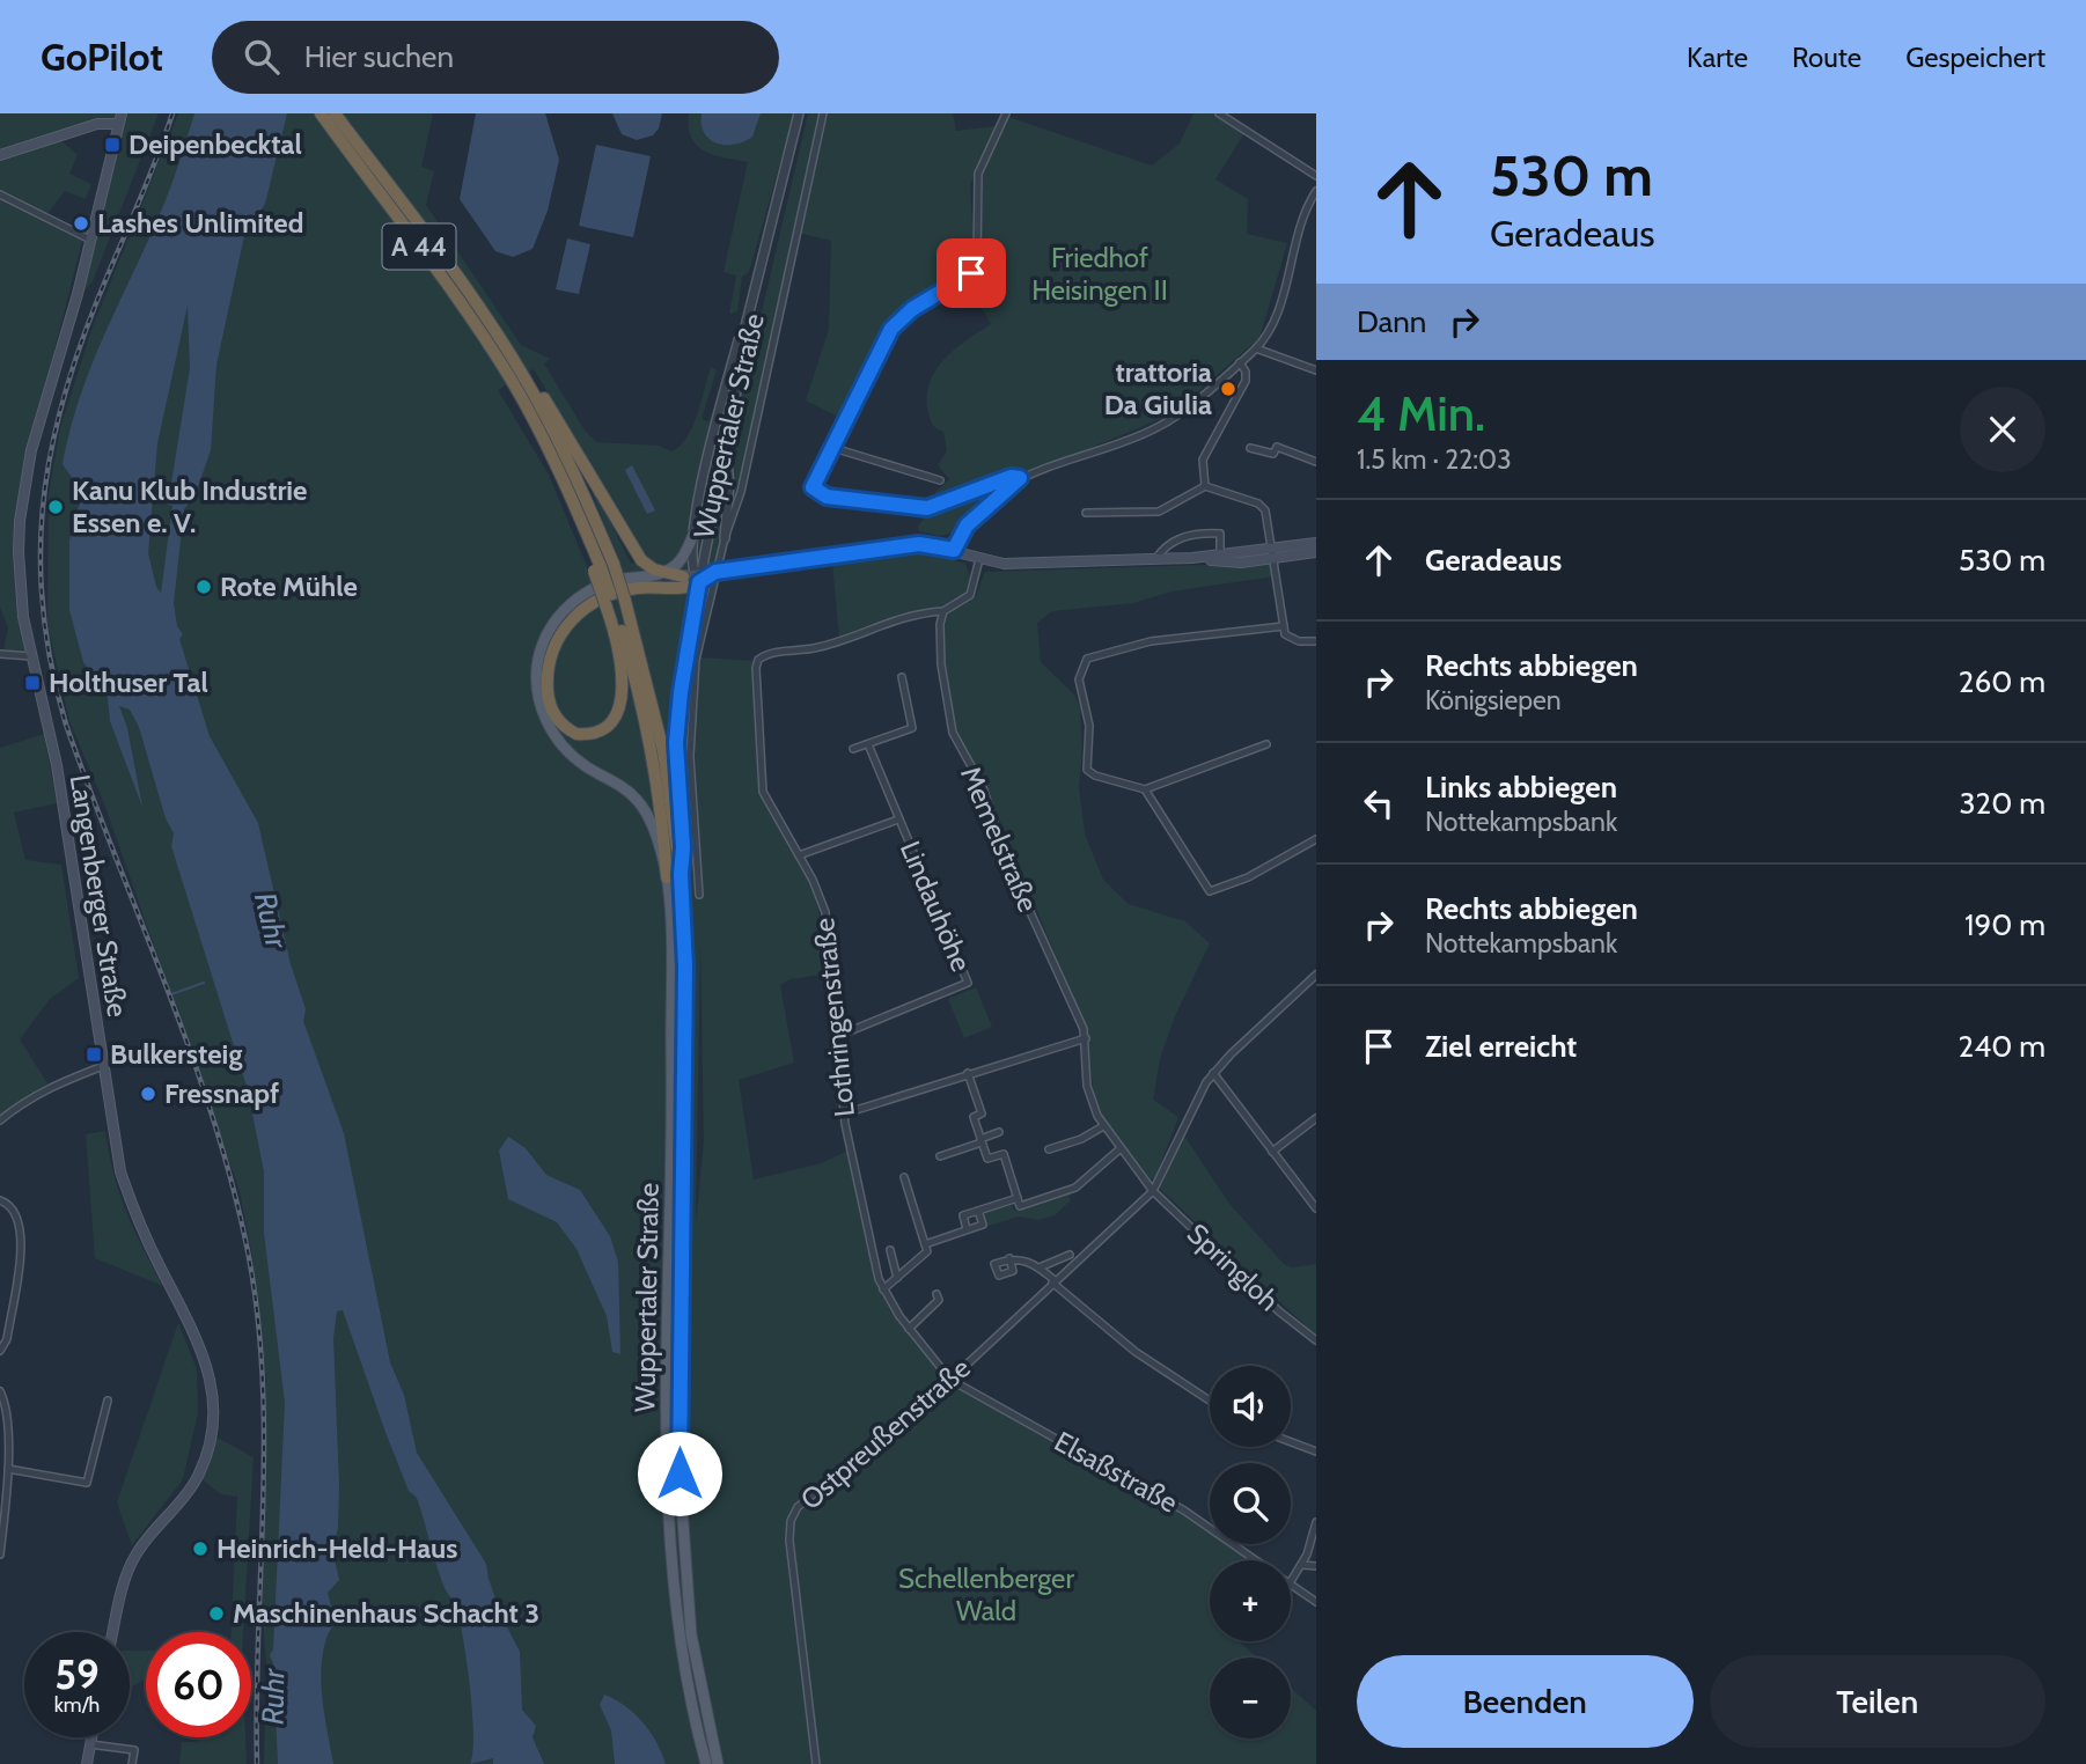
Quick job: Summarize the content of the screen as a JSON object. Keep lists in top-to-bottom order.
{
  "streets": {
    "highway": ["A 44"],
    "main road": ["Wuppertaler Straße", "Langenberger Straße"],
    "street": [
      "Memelstraße",
      "Lindauhöhe",
      "Lothringenstraße",
      "Springloh",
      "Ostpreußenstraße",
      "Elsaßstraße"
    ]
  },
  "crossings": [
    ["A 44", "Wuppertaler Straße"],
    ["Memelstraße", "Lothringenstraße"],
    ["Memelstraße", "Springloh"],
    ["Memelstraße", "Ostpreußenstraße"],
    ["Lindauhöhe", "Lothringenstraße"],
    ["Lothringenstraße", "Ostpreußenstraße"],
    ["Lothringenstraße", "Elsaßstraße"],
    ["Springloh", "Ostpreußenstraße"],
    ["Ostpreußenstraße", "Elsaßstraße"]
  ],
  "water": ["Ruhr"],
  "parks": ["Friedhof Heisingen II", "Schellenberger Wald"],
  "places": {
    "transit": ["Deipenbecktal", "Holthuser Tal", "Bulkersteig"],
    "other": [
      "Lashes Unlimited",
      "trattoria Da Giulia",
      "Kanu Klub Industrie Essen e. V.",
      "Rote Mühle",
      "Fressnapf",
      "Heinrich-Held-Haus",
      "Maschinenhaus Schacht 3"
    ]
  },
  "page": {
    "header": "GoPilot",
    "search": "Hier suchen",
    "nav": ["Karte", "Route", "Gespeichert"],
    "turn": ["530 m", "Geradeaus"],
    "then": "Dann",
    "heading": ["4 Min.", "1.5 km · 22:03"],
    "list": [
      {
        "name": "Geradeaus",
        "value": "530 m"
      },
      {
        "name": "Rechts abbiegen",
        "note": "Königsiepen",
        "value": "260 m"
      },
      {
        "name": "Links abbiegen",
        "note": "Nottekampsbank",
        "value": "320 m"
      },
      {
        "name": "Rechts abbiegen",
        "note": "Nottekampsbank",
        "value": "190 m"
      },
      {
        "name": "Ziel erreicht",
        "value": "240 m"
      }
    ],
    "map_buttons": ["+", "−"],
    "speed": "59 km/h",
    "limit": "60",
    "buttons": ["Beenden", "Teilen"]
  }
}
